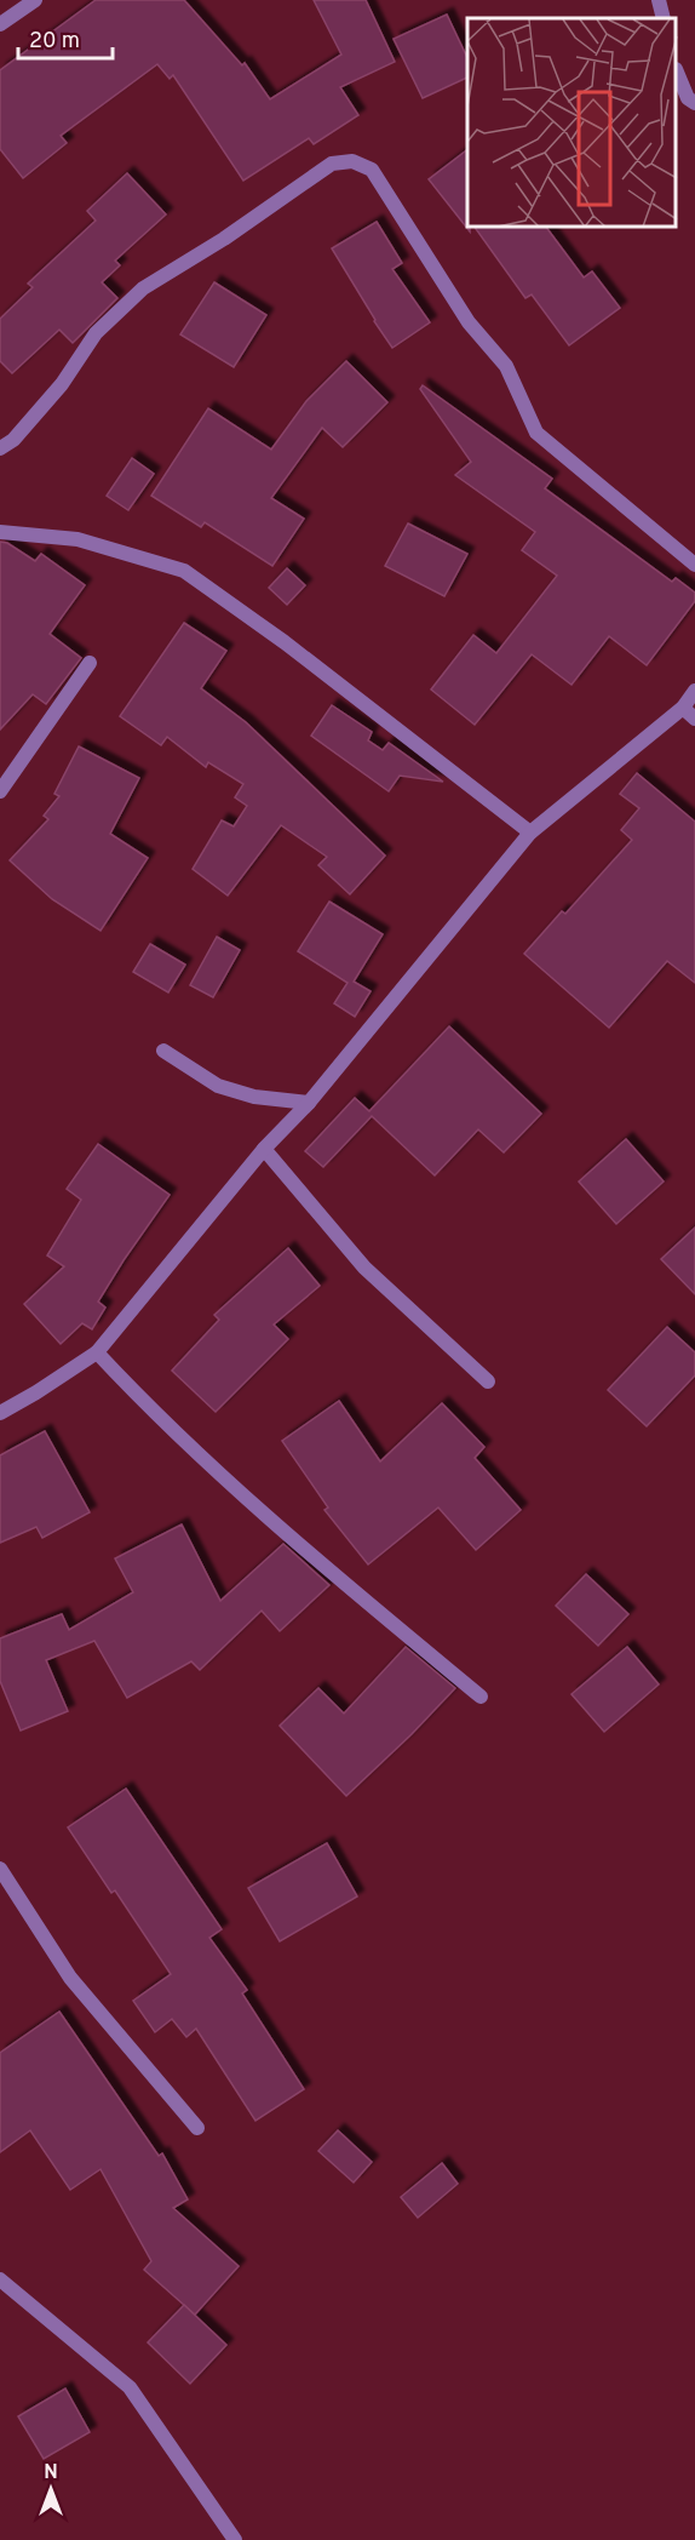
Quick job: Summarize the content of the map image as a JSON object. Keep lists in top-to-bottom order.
{
  "scale_bar": "20 m",
  "north": "top"
}
